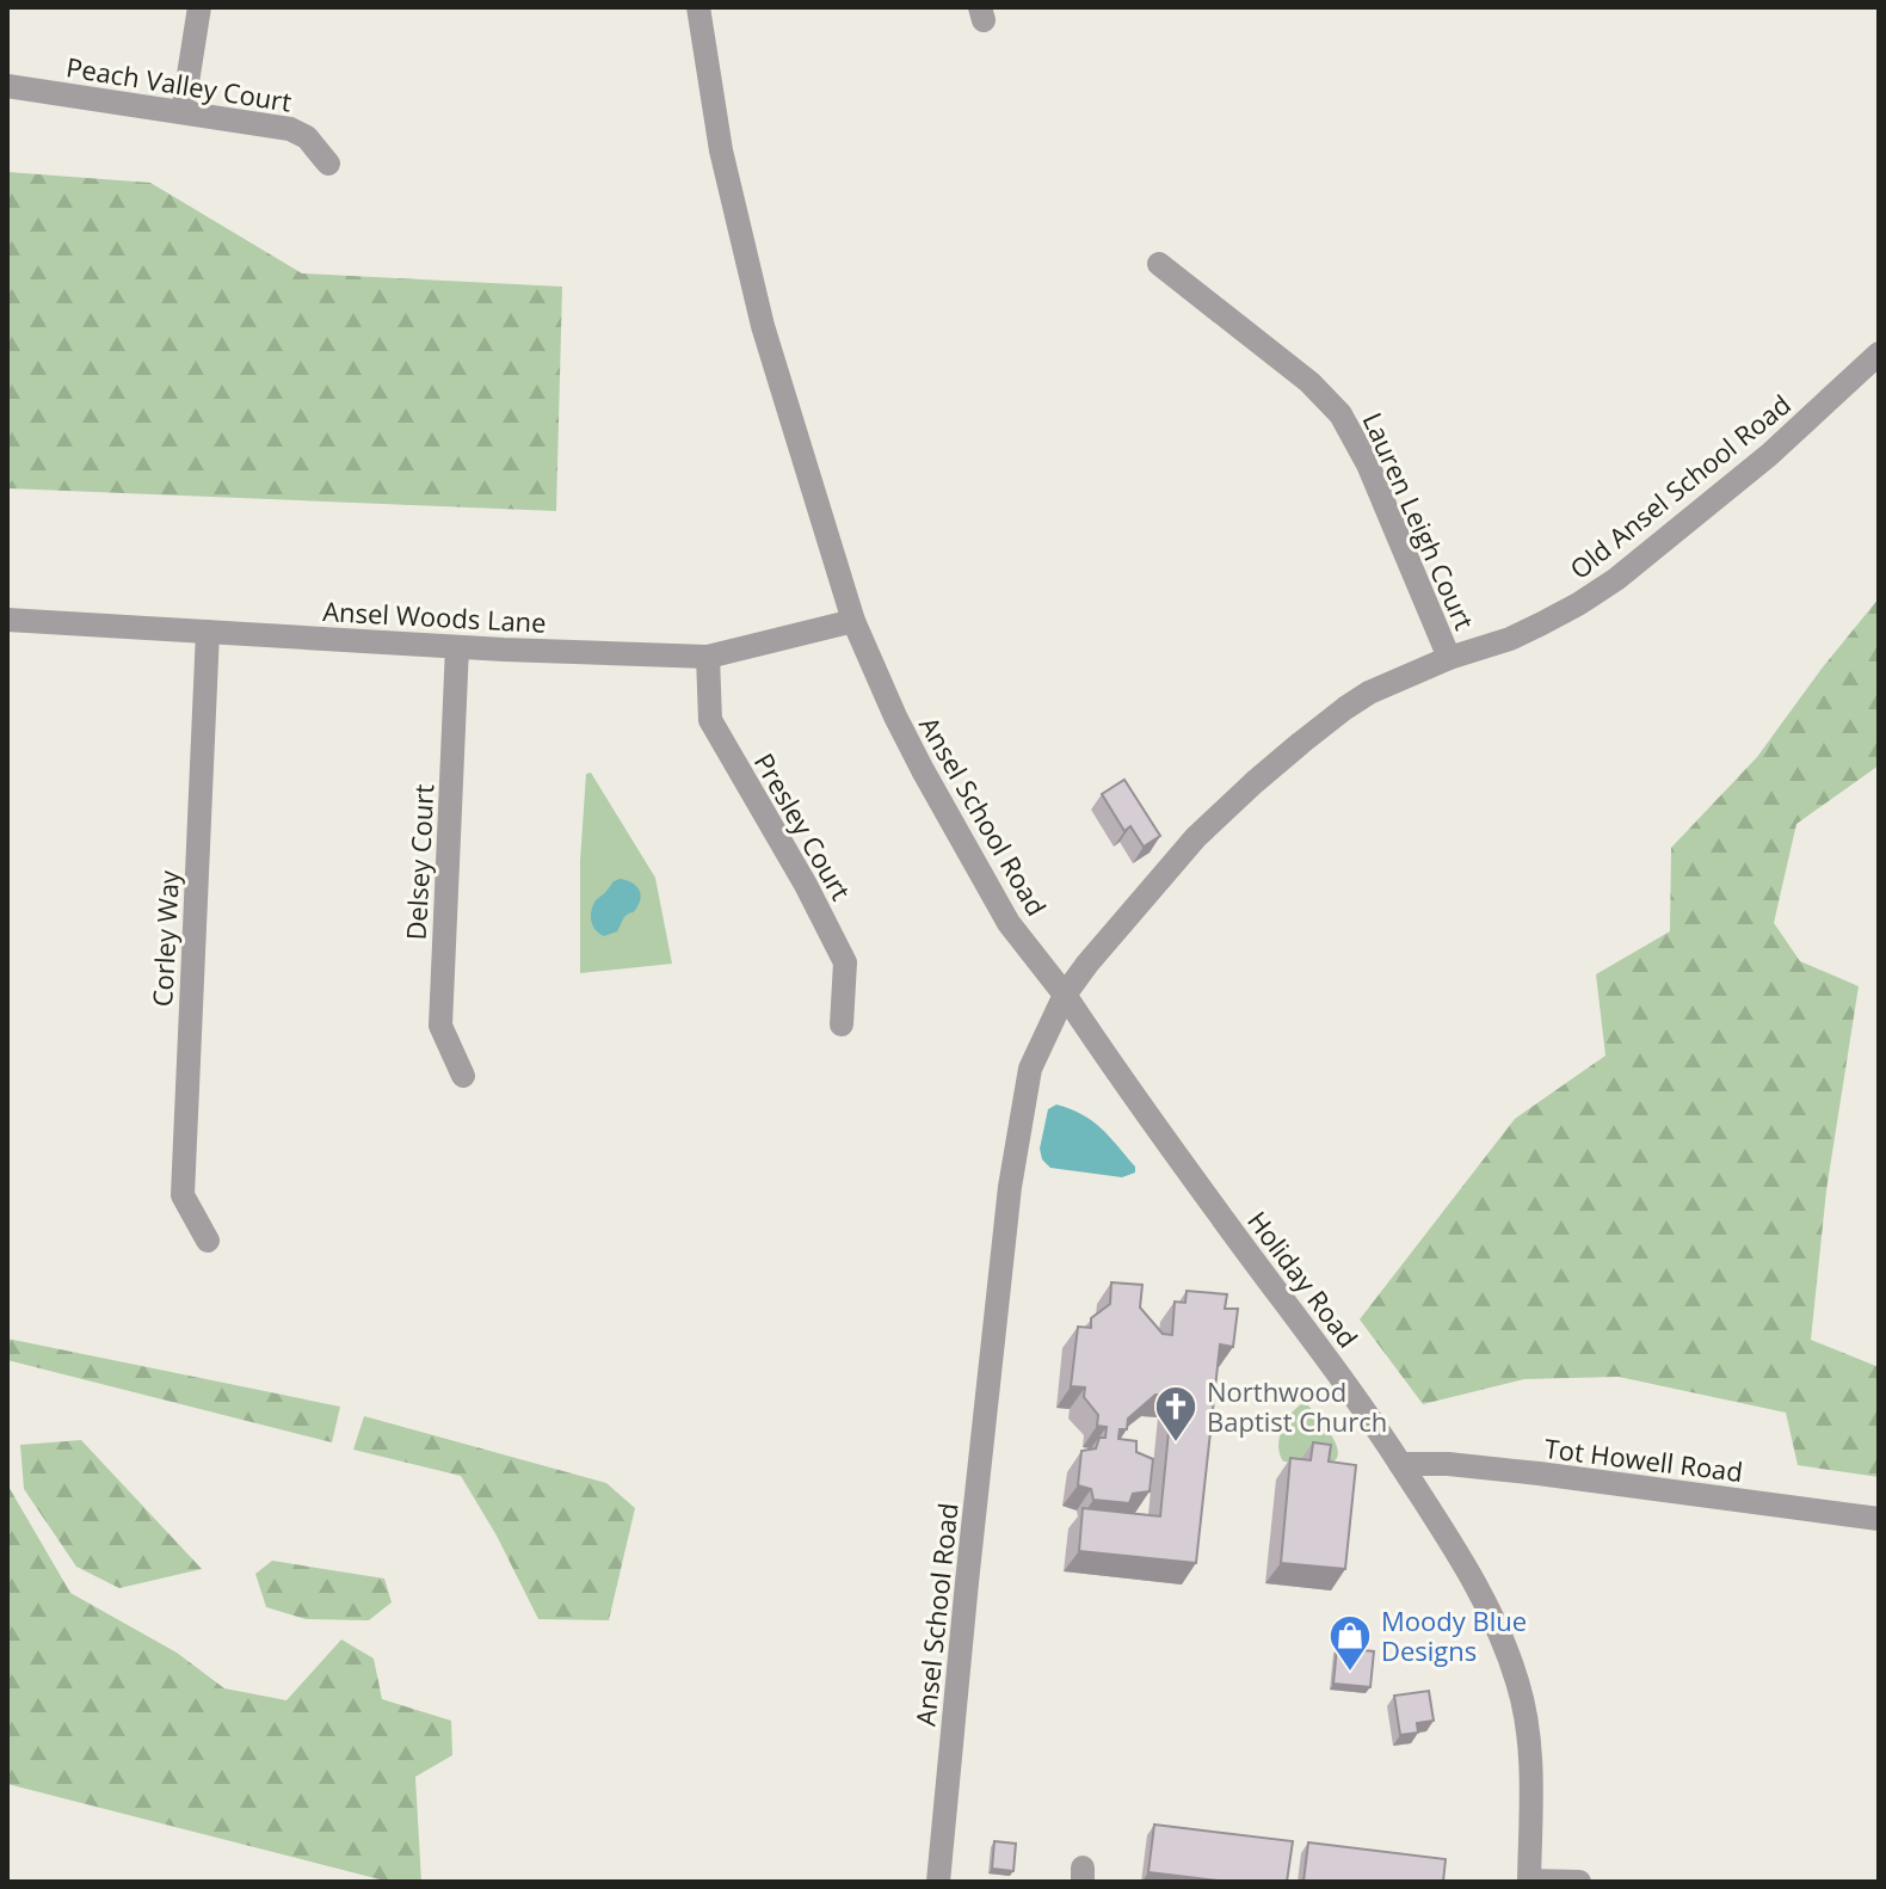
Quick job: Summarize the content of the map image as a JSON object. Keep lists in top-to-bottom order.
{
  "streets": {
    "street": [
      "Peach Valley Court",
      "Old Ansel School Road",
      "Lauren Leigh Court",
      "Ansel Woods Lane",
      "Ansel School Road",
      "Presley Court",
      "Delsey Court",
      "Corley Way",
      "Holiday Road",
      "Tot Howell Road"
    ]
  },
  "crossings": [
    ["Old Ansel School Road", "Lauren Leigh Court"],
    ["Old Ansel School Road", "Ansel School Road"],
    ["Old Ansel School Road", "Holiday Road"],
    ["Ansel Woods Lane", "Ansel School Road"],
    ["Ansel Woods Lane", "Presley Court"],
    ["Ansel Woods Lane", "Delsey Court"],
    ["Ansel Woods Lane", "Corley Way"],
    ["Ansel School Road", "Holiday Road"],
    ["Holiday Road", "Tot Howell Road"]
  ],
  "places": {
    "church": ["Northwood Baptist Church"],
    "shop": ["Moody Blue Designs"]
  }
}
